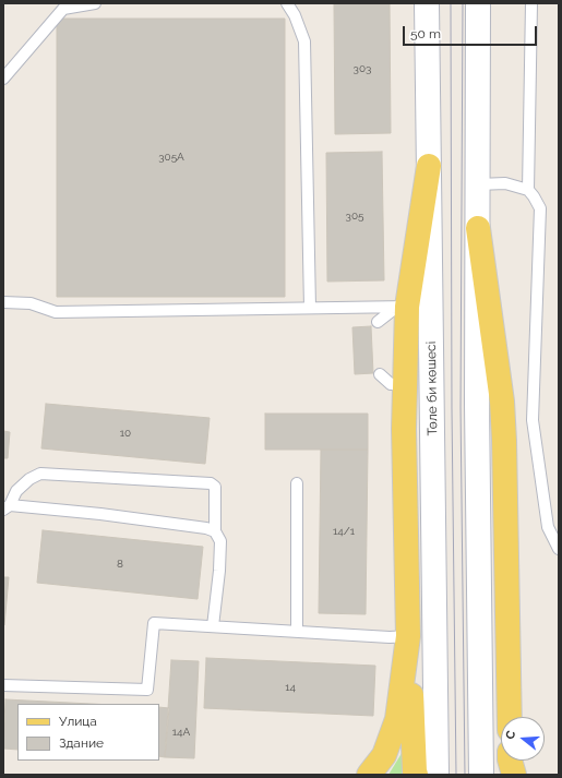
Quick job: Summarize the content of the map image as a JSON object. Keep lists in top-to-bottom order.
{
  "streets": {
    "main road": ["Төле би көшесі"]
  },
  "house_numbers": [
    "303",
    "305А",
    "305",
    "10",
    "14/1",
    "8",
    "14",
    "14А"
  ],
  "legend": ["Улица", "Здание"],
  "scale_bar": "50 m",
  "north": "left"
}
